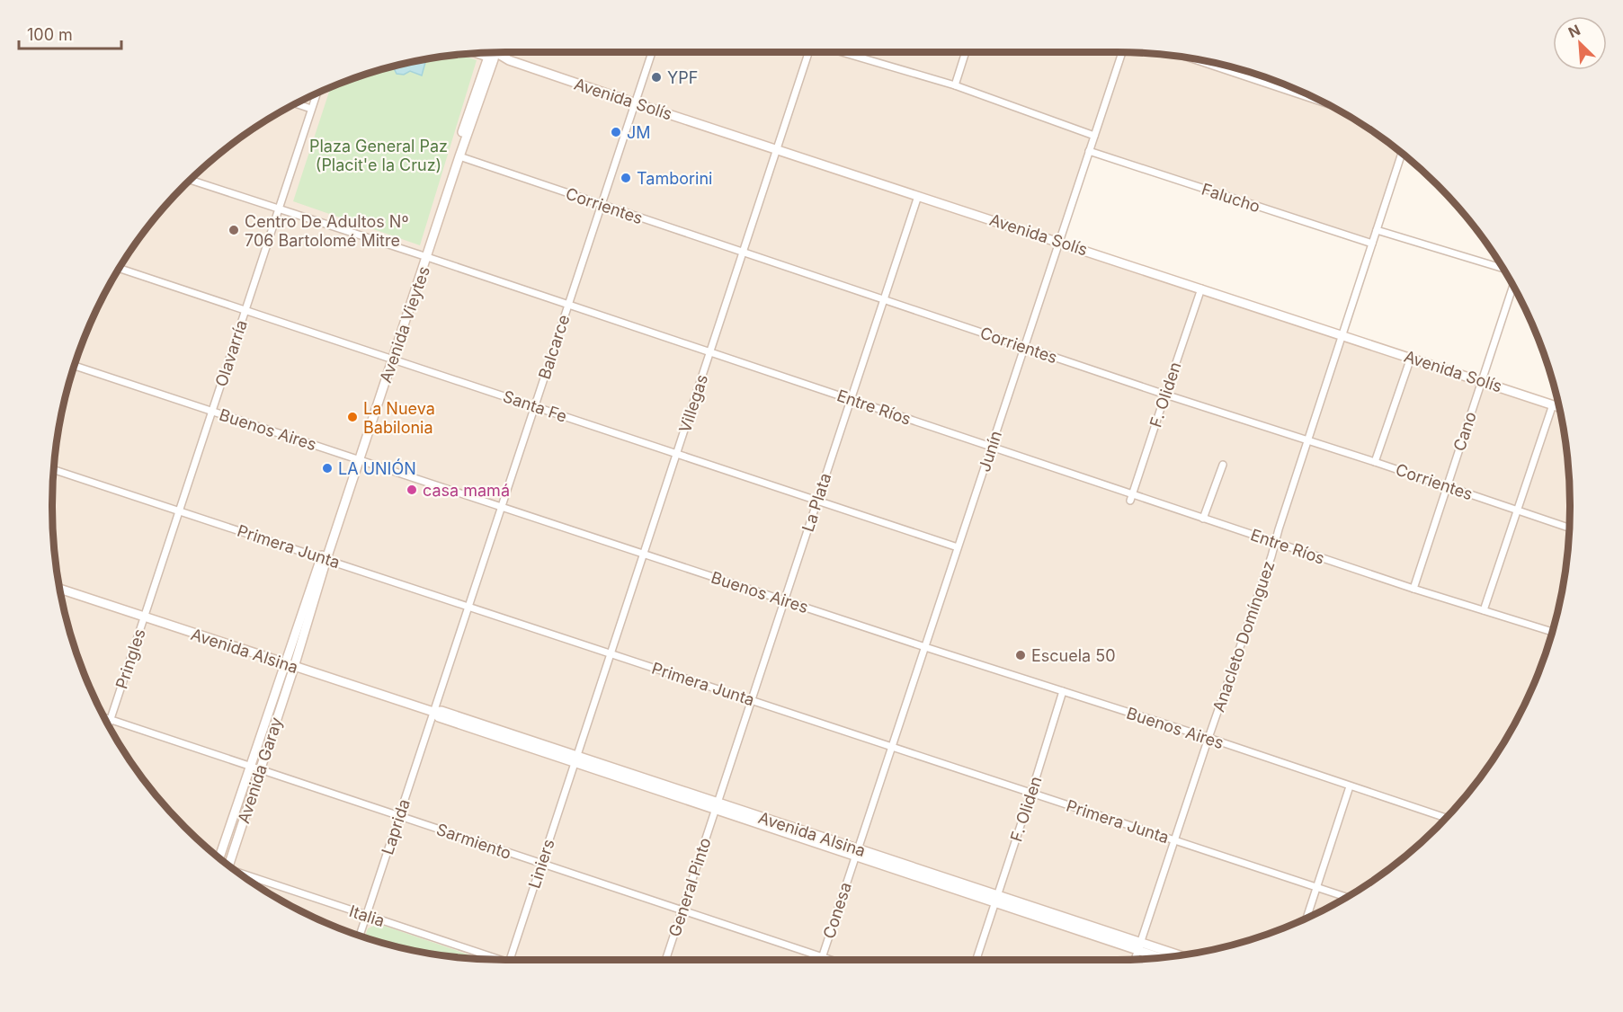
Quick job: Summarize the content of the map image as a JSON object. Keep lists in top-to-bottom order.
{
  "streets": {
    "street": [
      "Avenida Solís",
      "Falucho",
      "Corrientes",
      "Avenida Vieytes",
      "Balcarce",
      "Olavarría",
      "F. Oliden",
      "Villegas",
      "Santa Fe",
      "Entre Ríos",
      "Buenos Aires",
      "Cano",
      "Junín",
      "La Plata",
      "Primera Junta",
      "Anacleto Domínguez",
      "Avenida Alsina",
      "Pringles",
      "Avenida Garay",
      "Laprida",
      "Sarmiento",
      "Liniers",
      "General Pinto",
      "Conesa",
      "Italia"
    ]
  },
  "crossings": [
    ["Avenida Solís", "Balcarce"],
    ["Avenida Solís", "F. Oliden"],
    ["Avenida Solís", "Villegas"],
    ["Avenida Solís", "Cano"],
    ["Avenida Solís", "Junín"],
    ["Avenida Solís", "La Plata"],
    ["Avenida Solís", "Anacleto Domínguez"],
    ["Falucho", "Junín"],
    ["Falucho", "Anacleto Domínguez"],
    ["Corrientes", "Avenida Vieytes"],
    ["Corrientes", "Balcarce"],
    ["Corrientes", "F. Oliden"],
    ["Corrientes", "Villegas"],
    ["Corrientes", "Cano"],
    ["Corrientes", "Junín"],
    ["Corrientes", "La Plata"],
    ["Corrientes", "Anacleto Domínguez"],
    ["Avenida Vieytes", "Santa Fe"],
    ["Avenida Vieytes", "Entre Ríos"],
    ["Avenida Vieytes", "Buenos Aires"],
    ["Avenida Vieytes", "Primera Junta"],
    ["Avenida Vieytes", "Avenida Alsina"],
    ["Avenida Vieytes", "Avenida Garay"],
    ["Balcarce", "Santa Fe"],
    ["Balcarce", "Entre Ríos"],
    ["Balcarce", "Buenos Aires"],
    ["Balcarce", "Primera Junta"],
    ["Balcarce", "Avenida Alsina"],
    ["Balcarce", "Laprida"],
    ["Olavarría", "Santa Fe"],
    ["Olavarría", "Entre Ríos"],
    ["Olavarría", "Buenos Aires"],
    ["Olavarría", "Primera Junta"],
    ["Olavarría", "Avenida Alsina"],
    ["Olavarría", "Pringles"],
    ["F. Oliden", "Entre Ríos"],
    ["F. Oliden", "Buenos Aires"],
    ["F. Oliden", "Primera Junta"],
    ["F. Oliden", "Avenida Alsina"],
    ["Villegas", "Santa Fe"],
    ["Villegas", "Entre Ríos"],
    ["Villegas", "Buenos Aires"],
    ["Villegas", "Primera Junta"],
    ["Villegas", "Avenida Alsina"],
    ["Villegas", "Liniers"],
    ["Santa Fe", "Junín"],
    ["Santa Fe", "La Plata"],
    ["Entre Ríos", "Cano"],
    ["Entre Ríos", "Junín"],
    ["Entre Ríos", "La Plata"],
    ["Entre Ríos", "Anacleto Domínguez"],
    ["Buenos Aires", "Junín"],
    ["Buenos Aires", "La Plata"],
    ["Buenos Aires", "Anacleto Domínguez"],
    ["Junín", "Primera Junta"],
    ["Junín", "Avenida Alsina"],
    ["Junín", "Conesa"],
    ["La Plata", "Primera Junta"],
    ["La Plata", "Avenida Alsina"],
    ["La Plata", "General Pinto"],
    ["Primera Junta", "Anacleto Domínguez"],
    ["Anacleto Domínguez", "Avenida Alsina"],
    ["Avenida Alsina", "Pringles"],
    ["Avenida Alsina", "Avenida Garay"],
    ["Avenida Alsina", "Laprida"],
    ["Avenida Alsina", "Liniers"],
    ["Avenida Alsina", "General Pinto"],
    ["Avenida Alsina", "Conesa"],
    ["Pringles", "Sarmiento"],
    ["Avenida Garay", "Sarmiento"],
    ["Laprida", "Sarmiento"],
    ["Laprida", "Italia"],
    ["Sarmiento", "Liniers"],
    ["Sarmiento", "General Pinto"],
    ["Sarmiento", "Conesa"]
  ],
  "parks": ["Plaza General Paz (Placit'e la Cruz)"],
  "places": [
    "YPF",
    "JM",
    "Tamborini",
    "Centro De Adultos Nº 706 Bartolomé Mitre",
    "La Nueva Babilonia",
    "LA UNIÓN",
    "casa mamá",
    "Escuela 50"
  ],
  "scale_bar": "100 m",
  "north": "top left"
}
